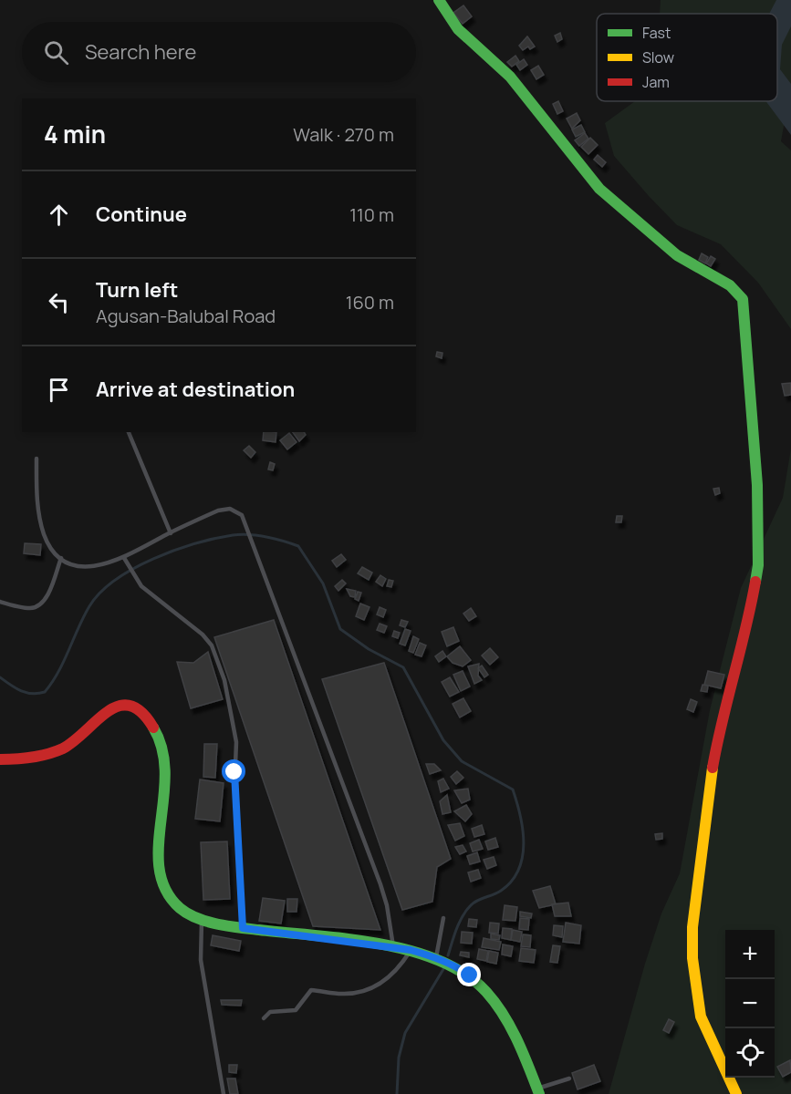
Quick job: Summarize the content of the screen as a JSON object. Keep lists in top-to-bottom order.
{
  "legend": ["Fast", "Slow", "Jam"],
  "page": {
    "search": "Search here",
    "heading": ["4 min", "Walk · 270 m"],
    "list": [
      ["Continue", "110 m"],
      ["Turn left", "Agusan-Balubal Road", "160 m"],
      "Arrive at destination"
    ],
    "map_buttons": ["+", "−"]
  }
}
